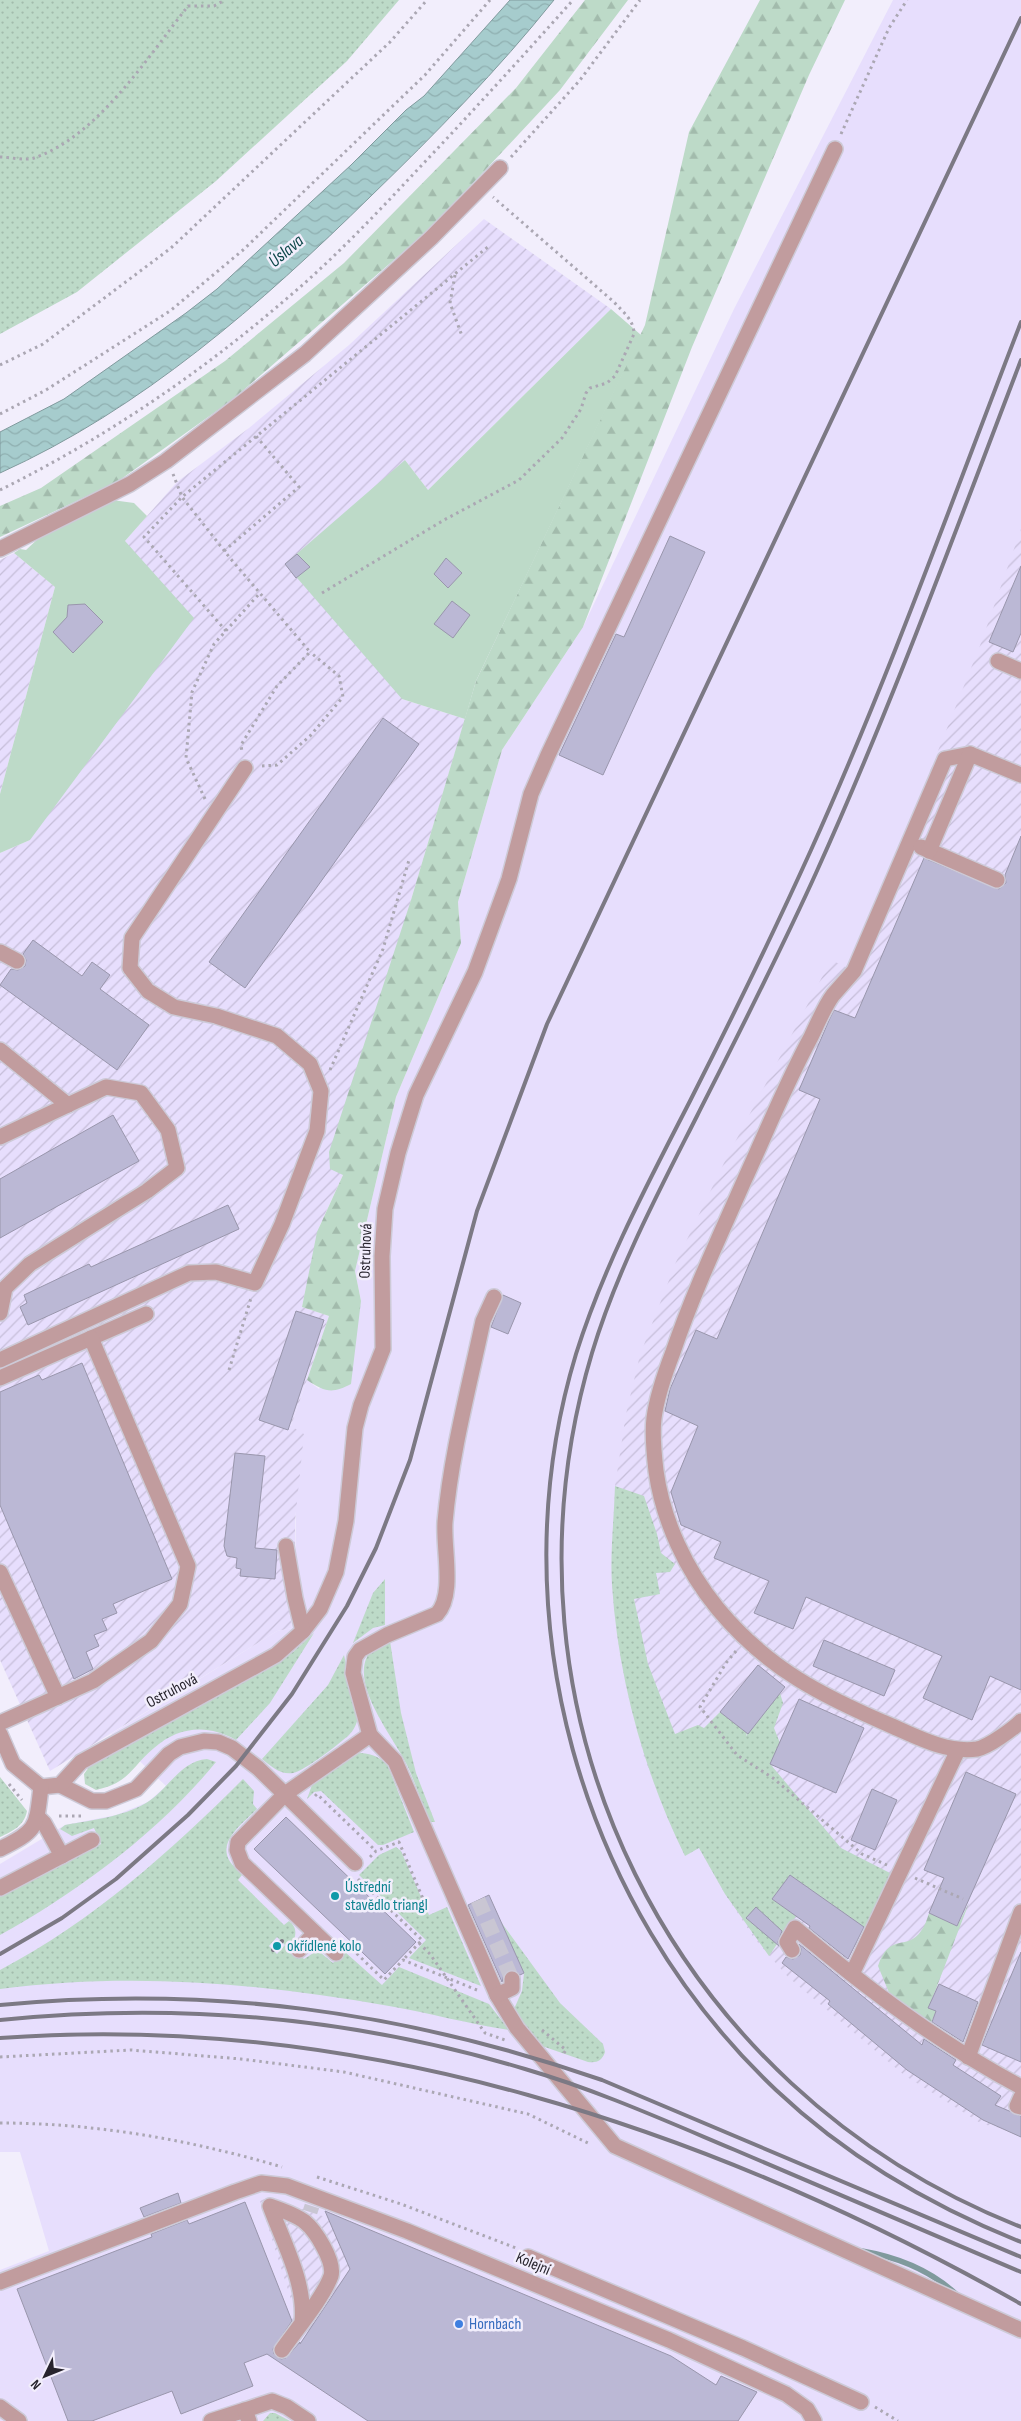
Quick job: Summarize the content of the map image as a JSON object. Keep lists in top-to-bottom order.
{
  "streets": {
    "street": ["Ostruhová", "Kolejní"]
  },
  "water": ["Úslava"],
  "places": ["Ústřední stavědlo triangl", "okřídlené kolo", "Hornbach"],
  "north": "bottom left"
}
